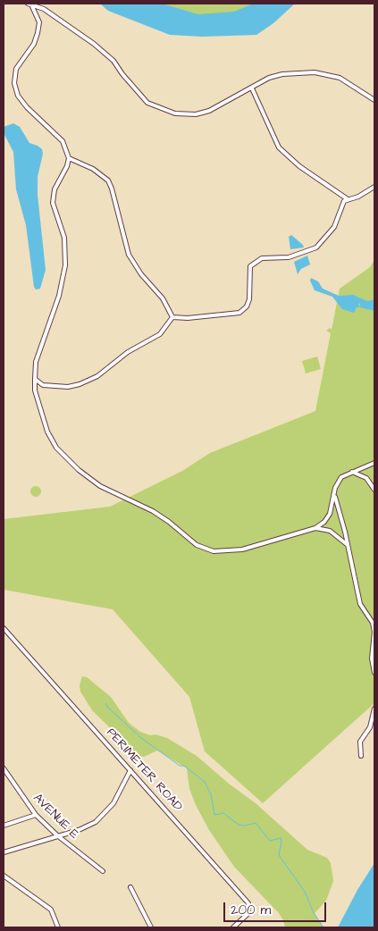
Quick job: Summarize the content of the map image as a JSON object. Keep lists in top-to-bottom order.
{
  "streets": {
    "street": ["PERIMETER ROAD", "AVENUE E"]
  },
  "scale_bar": "200 m"
}
